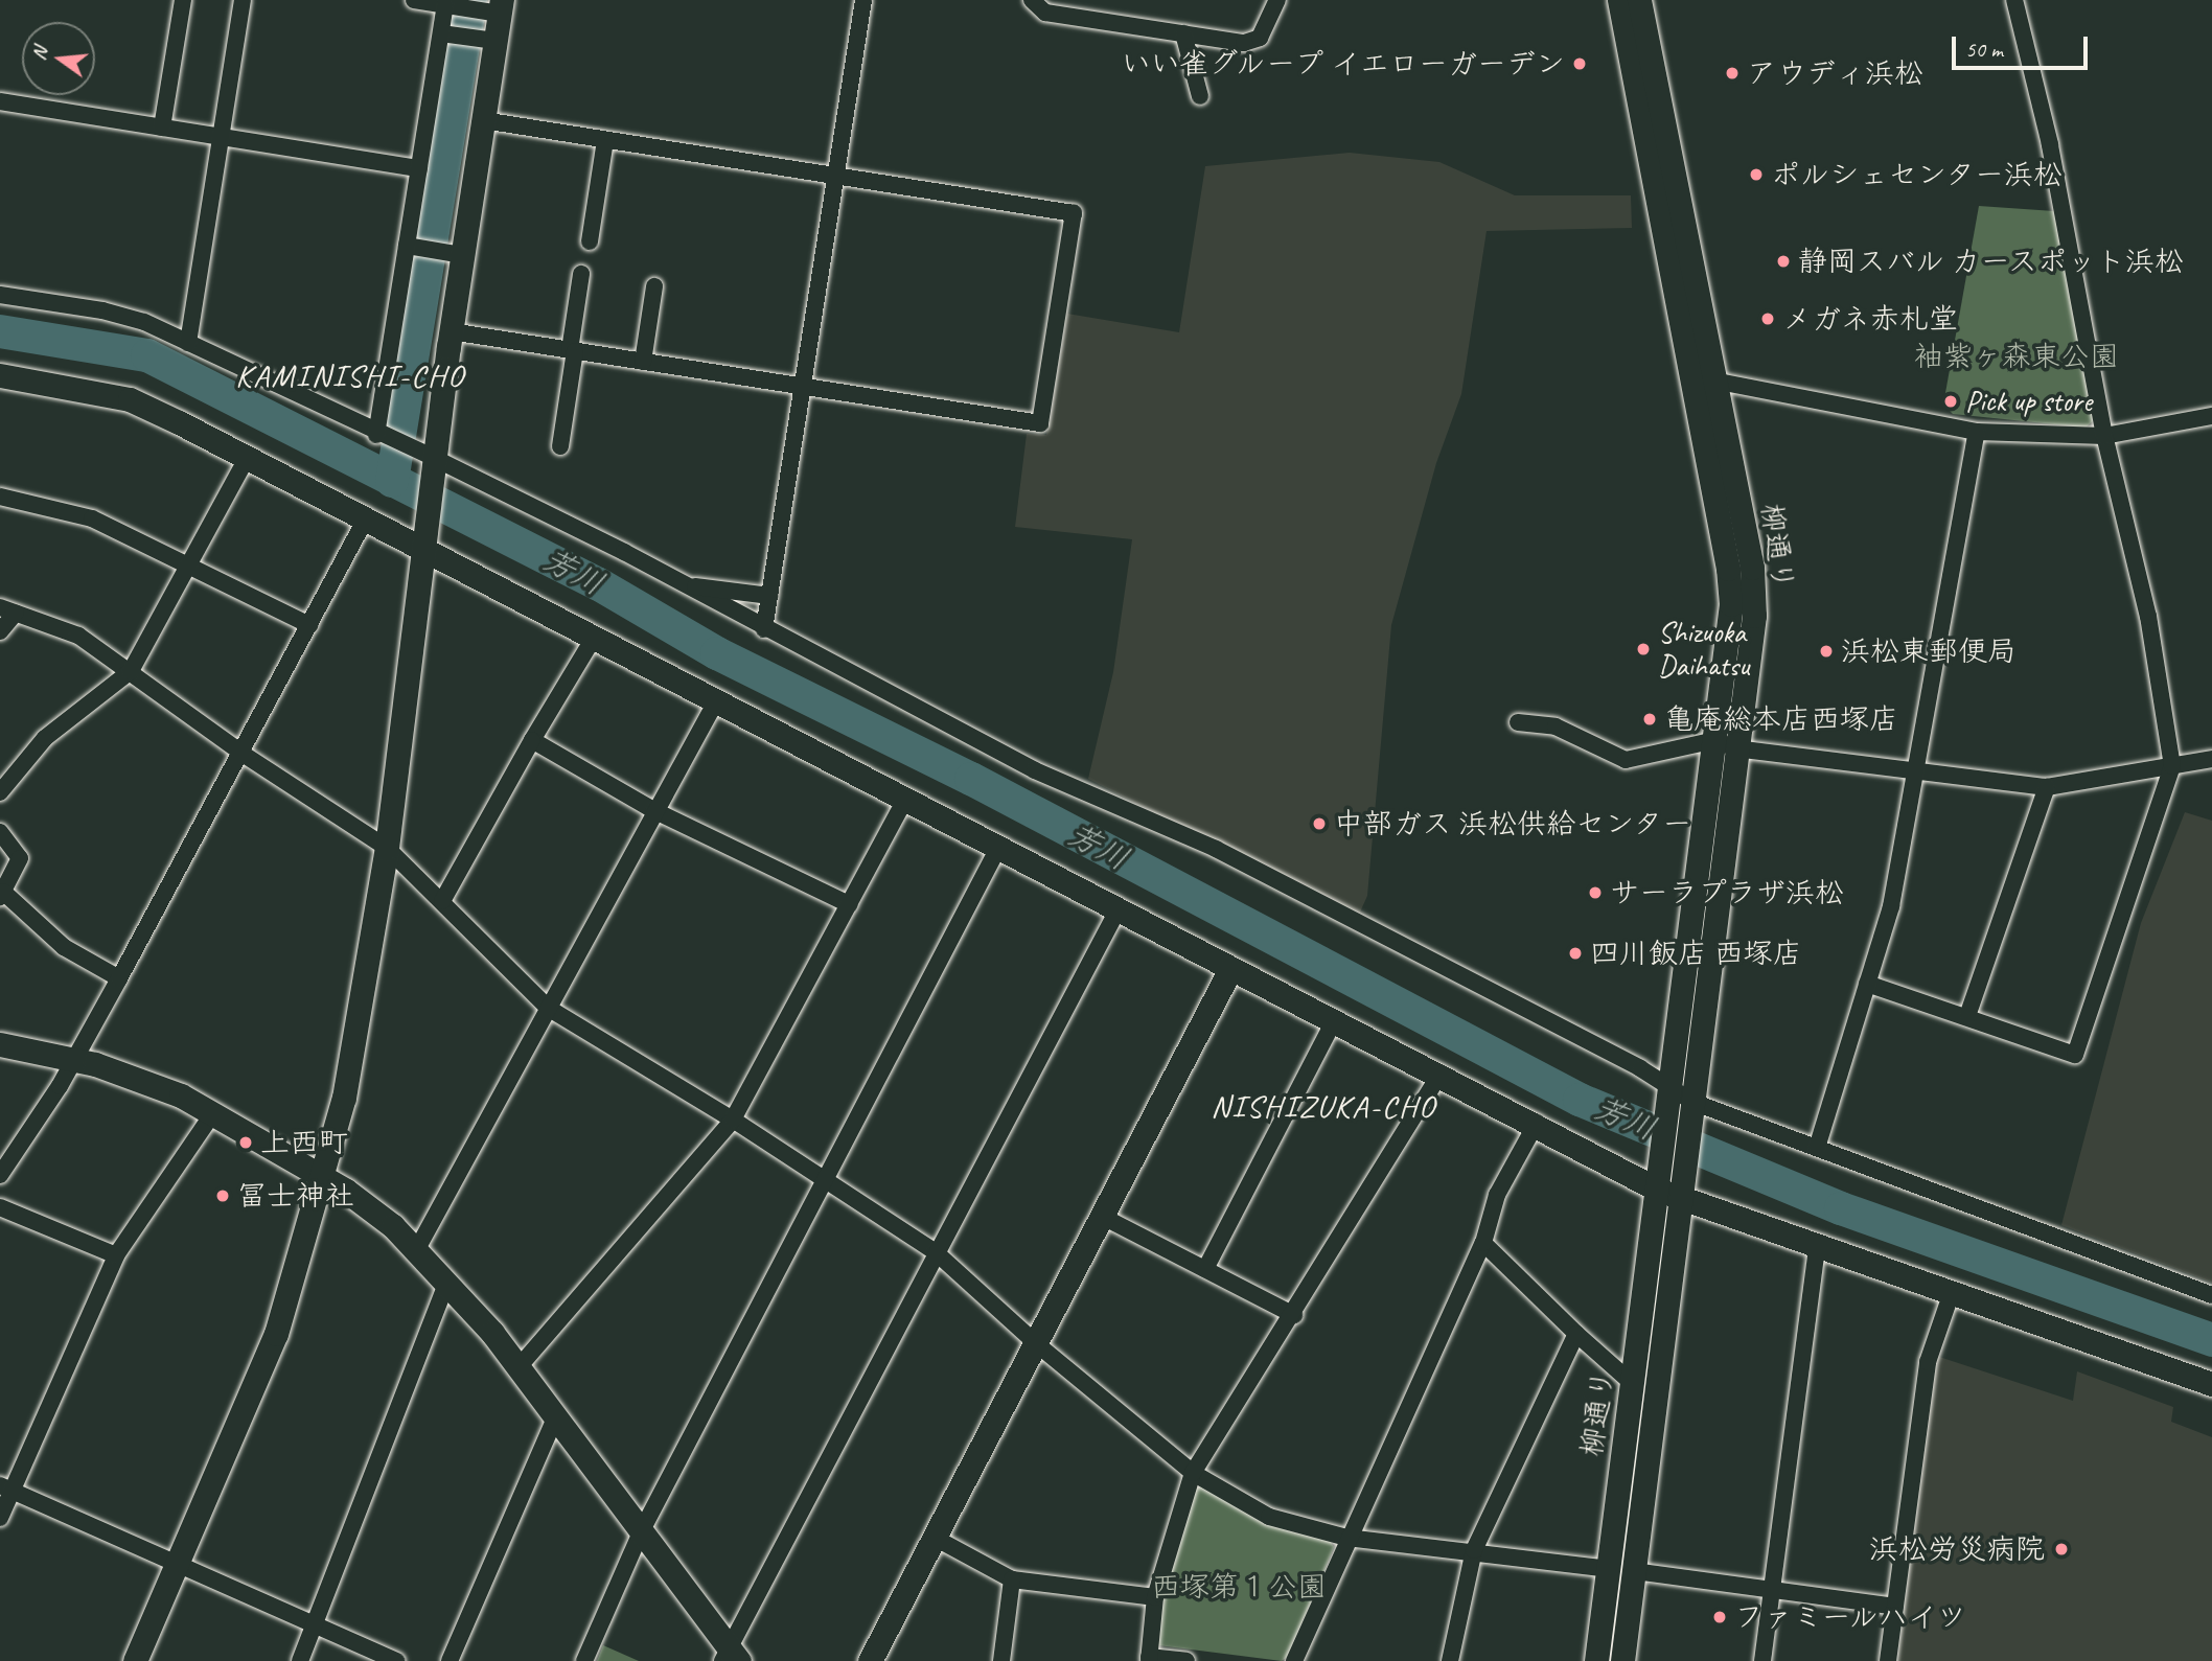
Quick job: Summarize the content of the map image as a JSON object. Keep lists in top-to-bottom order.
{
  "streets": {
    "street": ["柳通り"]
  },
  "districts": ["KAMINISHI-CHO", "NISHIZUKA-CHO"],
  "water": ["芳川"],
  "parks": ["袖紫ヶ森東公園", "西塚第１公園"],
  "places": [
    "いい雀グループ イエローガーデン",
    "アウディ浜松",
    "ポルシェセンター浜松",
    "静岡スバル カースポット浜松",
    "メガネ赤札堂",
    "Pick up store",
    "Shizuoka Daihatsu",
    "浜松東郵便局",
    "亀庵総本店西塚店",
    "中部ガス 浜松供給センター",
    "サーラプラザ浜松",
    "四川飯店 西塚店",
    "上西町",
    "冨士神社",
    "浜松労災病院",
    "ファミールハイツ"
  ],
  "scale_bar": "50 m",
  "north": "left"
}
